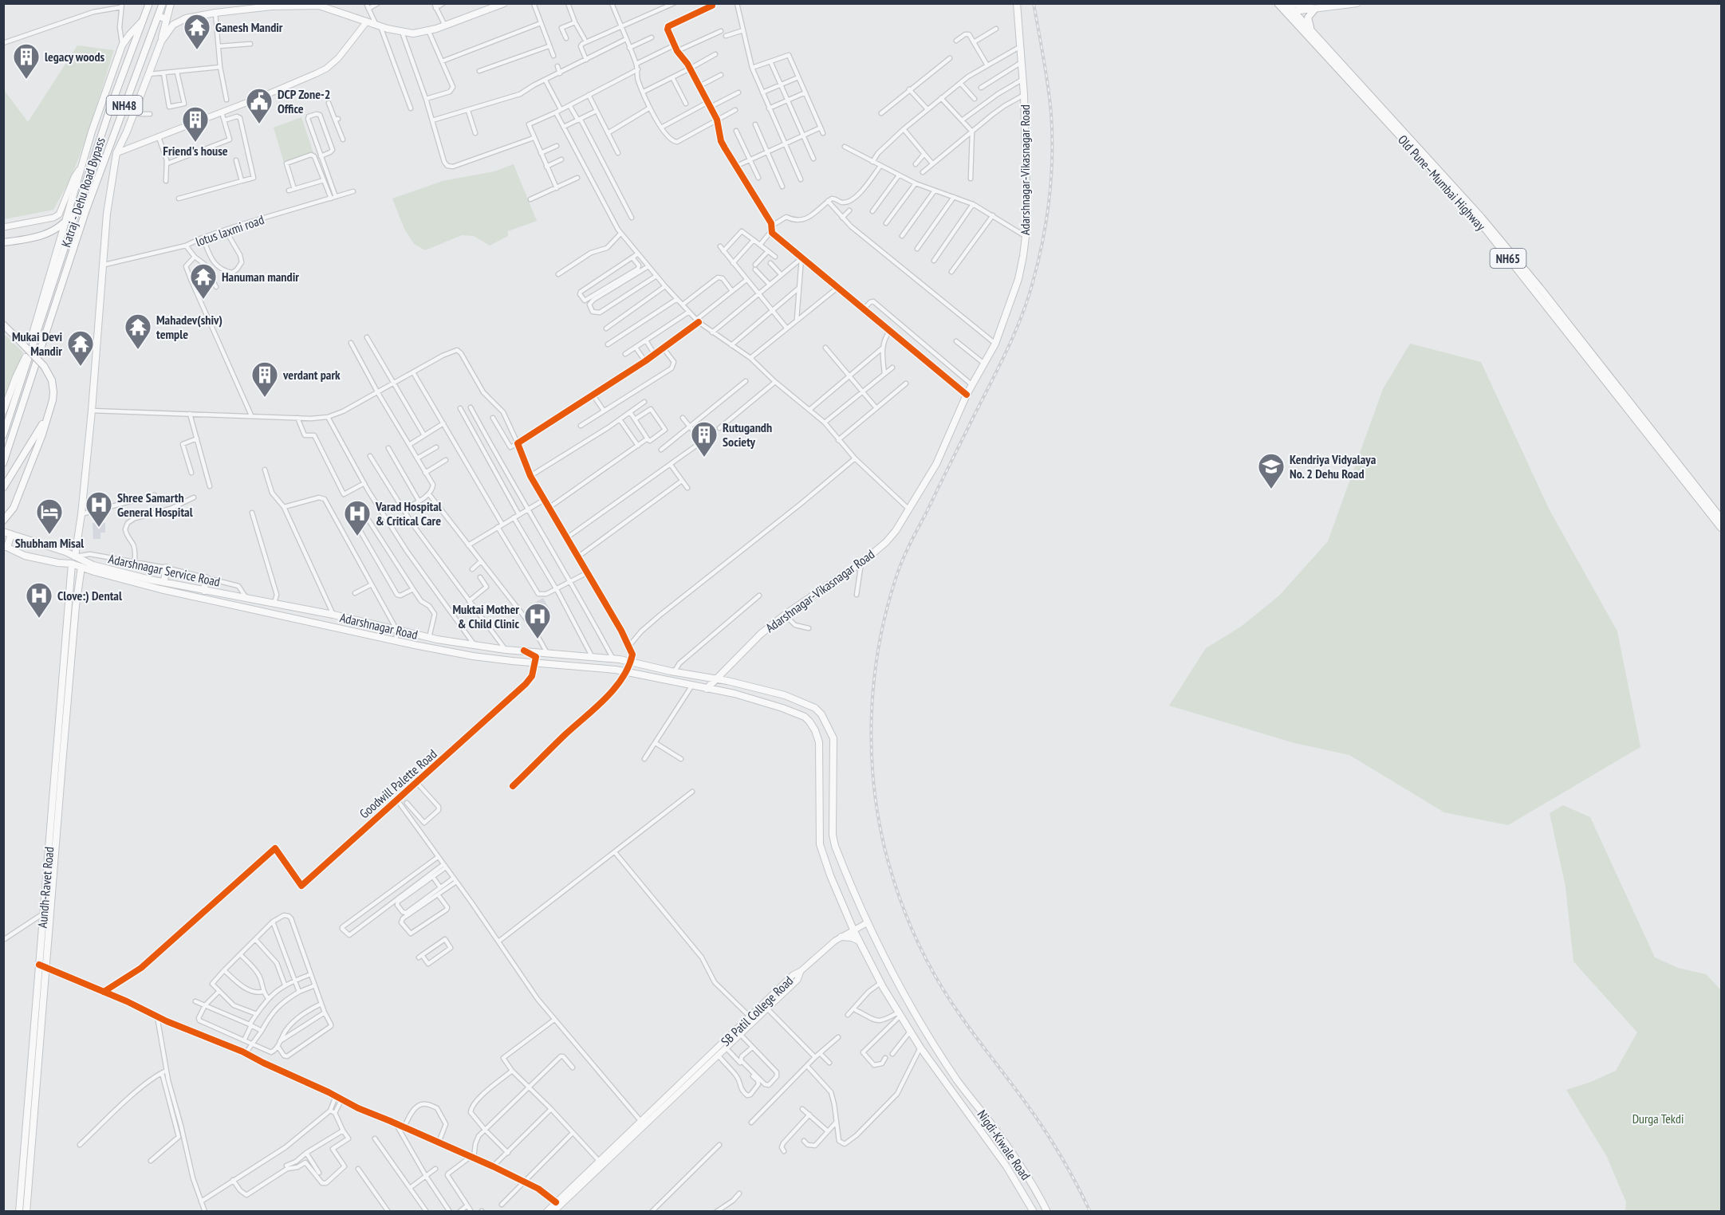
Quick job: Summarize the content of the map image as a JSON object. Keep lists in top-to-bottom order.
{
  "streets": {
    "highway": [
      "NH48",
      "Old Pune–Mumbai Highway",
      "Katraj - Dehu Road Bypass",
      "NH65"
    ],
    "main road": [
      "Adarshnagar-Vikasnagar Road",
      "Adarshnagar Road",
      "Aundh-Ravet Road",
      "Nigdi-Kiwale Road"
    ],
    "street": [
      "lotus laxmi road",
      "Adarshnagar Service Road",
      "Goodwill Palette Road",
      "SB Patil College Road"
    ]
  },
  "crossings": [
    ["NH48", "Katraj - Dehu Road Bypass"],
    ["Adarshnagar-Vikasnagar Road", "Adarshnagar Road"],
    ["Adarshnagar-Vikasnagar Road", "Nigdi-Kiwale Road"],
    ["Adarshnagar Service Road", "Adarshnagar Road"],
    ["Adarshnagar Road", "Goodwill Palette Road"],
    ["Adarshnagar Road", "Aundh-Ravet Road"],
    ["Adarshnagar Road", "Nigdi-Kiwale Road"]
  ],
  "parks": ["Durga Tekdi"],
  "places": {
    "temple": [
      "Ganesh Mandir",
      "Hanuman mandir",
      "Mahadev(shiv) temple",
      "Mukai Devi Mandir"
    ],
    "building": [
      "legacy woods",
      "Friend's house",
      "verdant park",
      "Rutugandh Society"
    ],
    "public building": ["DCP Zone-2 Office"],
    "school or university": ["Kendriya Vidyalaya No. 2 Dehu Road"],
    "hospital": [
      "Shree Samarth General Hospital",
      "Varad Hospital & Critical Care",
      "Clove:) Dental",
      "Muktai Mother & Child Clinic"
    ],
    "hotel": ["Shubham Misal"]
  }
}
